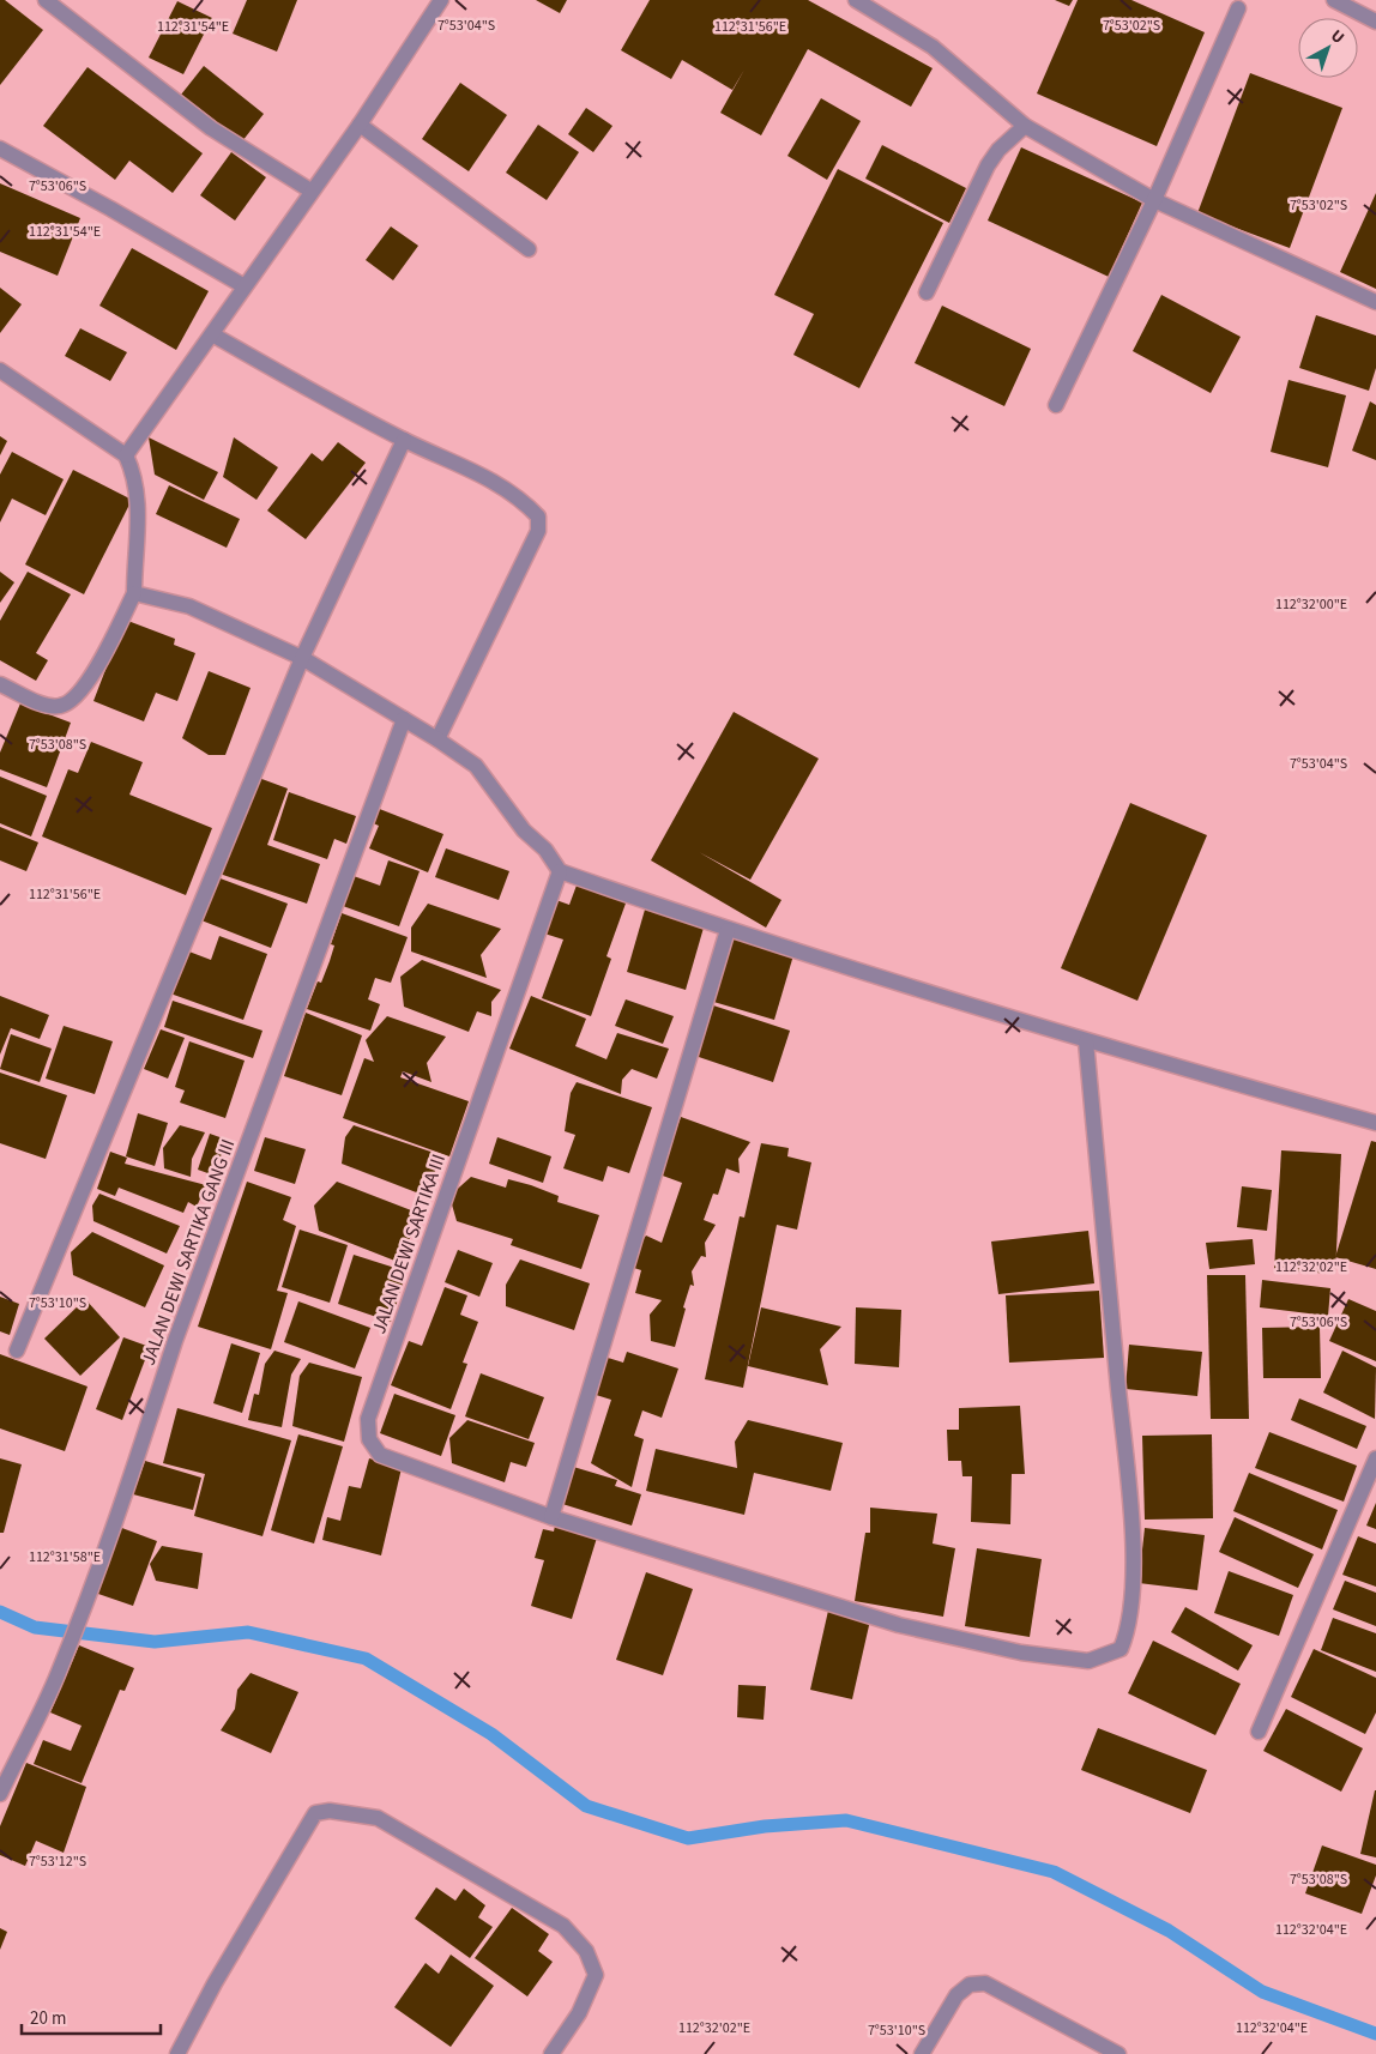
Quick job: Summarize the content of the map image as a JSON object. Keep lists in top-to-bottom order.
{
  "streets": {
    "street": ["JALAN DEWI SARTIKA III", "JALAN DEWI SARTIKA GANG III"]
  },
  "scale_bar": "20 m",
  "north": "top right",
  "coordinates": [
    "7°53'04\"S",
    "7°53'02\"S",
    "112°31'54\"E",
    "112°31'56\"E",
    "7°53'06\"S",
    "112°32'00\"E",
    "7°53'08\"S",
    "112°32'02\"E",
    "7°53'10\"S",
    "112°31'58\"E",
    "7°53'12\"S",
    "112°32'04\"E"
  ]
}
